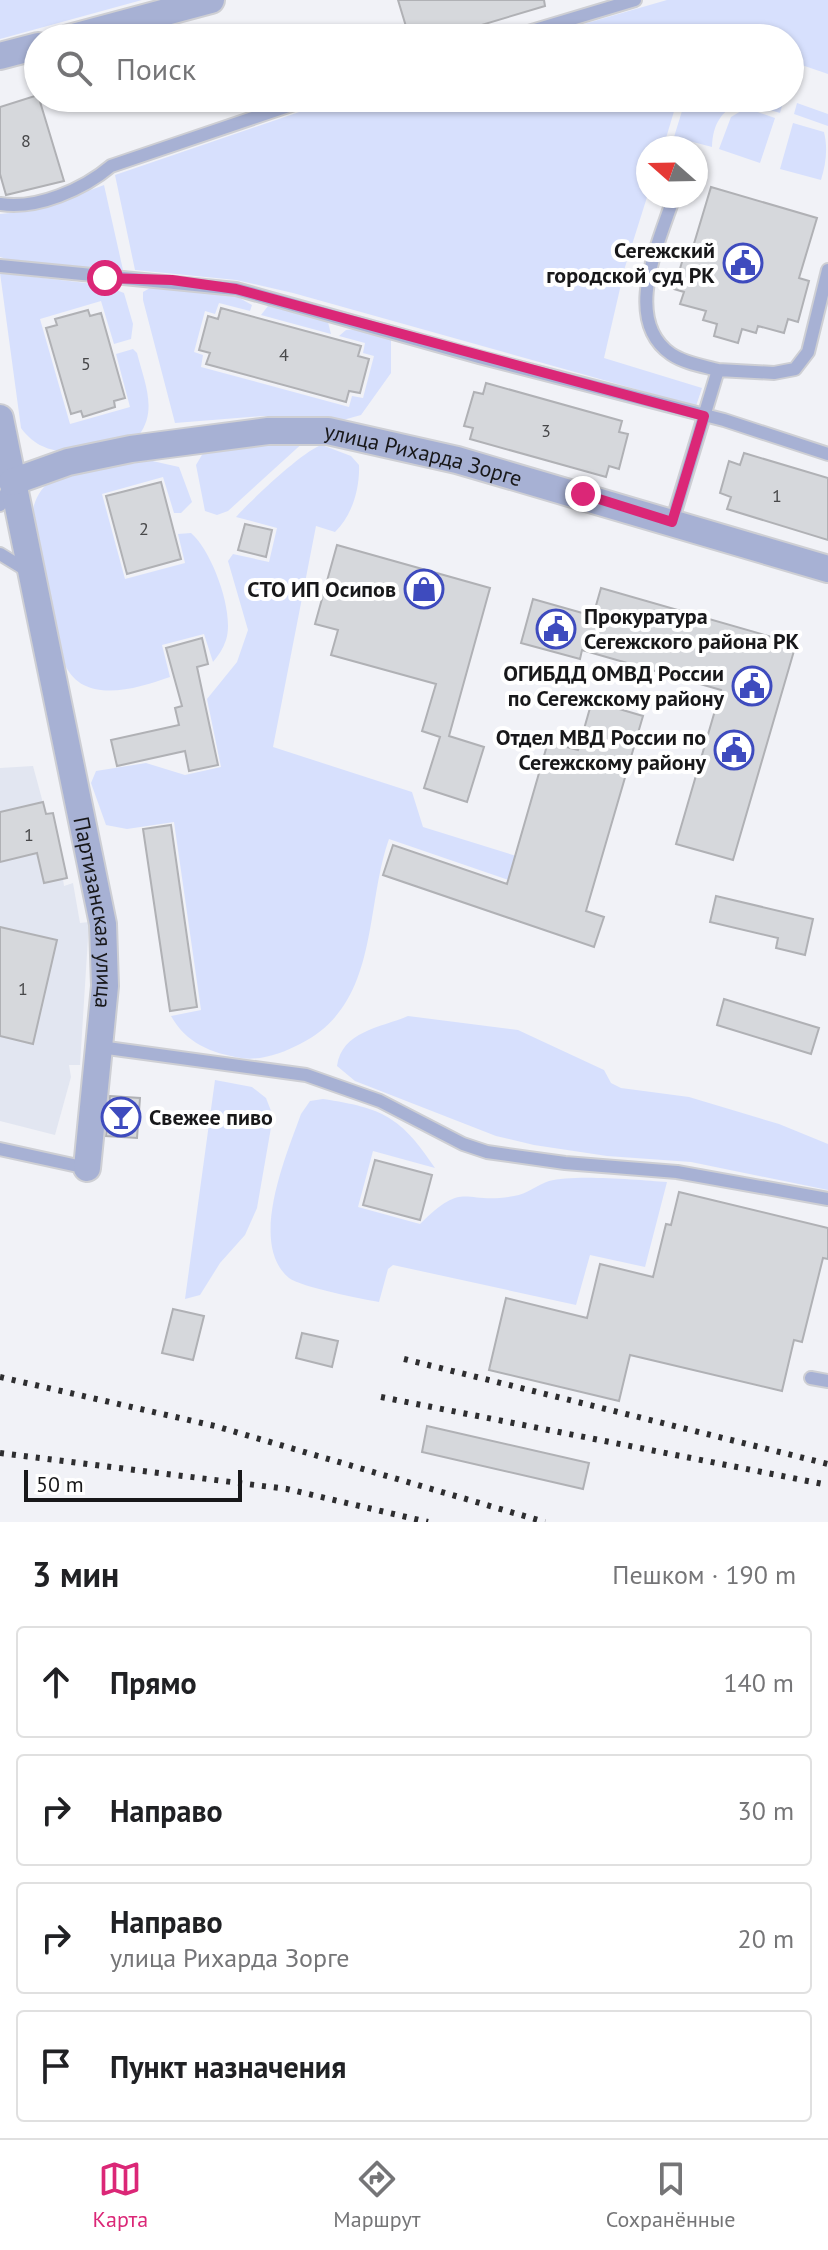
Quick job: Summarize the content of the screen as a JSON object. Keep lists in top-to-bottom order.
{
  "streets": {
    "street": ["улица Рихарда Зорге", "Партизанская улица"]
  },
  "crossings": [
    ["улица Рихарда Зорге", "Партизанская улица"]
  ],
  "places": {
    "public building": [
      "Сегежский городской суд РК",
      "Прокуратура Сегежского района РК",
      "ОГИБДД ОМВД России по Сегежскому району",
      "Отдел МВД России по Сегежскому району"
    ],
    "shop": ["СТО ИП Осипов"],
    "bar": ["Свежее пиво"]
  },
  "house_numbers": [
    "8",
    "4",
    "5",
    "3",
    "1",
    "2",
    "1",
    "1"
  ],
  "scale_bar": "50 m",
  "north": "left",
  "page": {
    "search": "Поиск",
    "scale": "50 m",
    "heading": ["3 мин", "Пешком · 190 m"],
    "list": [
      ["Прямо", "140 m"],
      ["Направо", "30 m"],
      ["Направо", "улица Рихарда Зорге", "20 m"],
      "Пункт назначения"
    ],
    "nav": ["Карта", "Маршрут", "Сохранённые"]
  }
}
